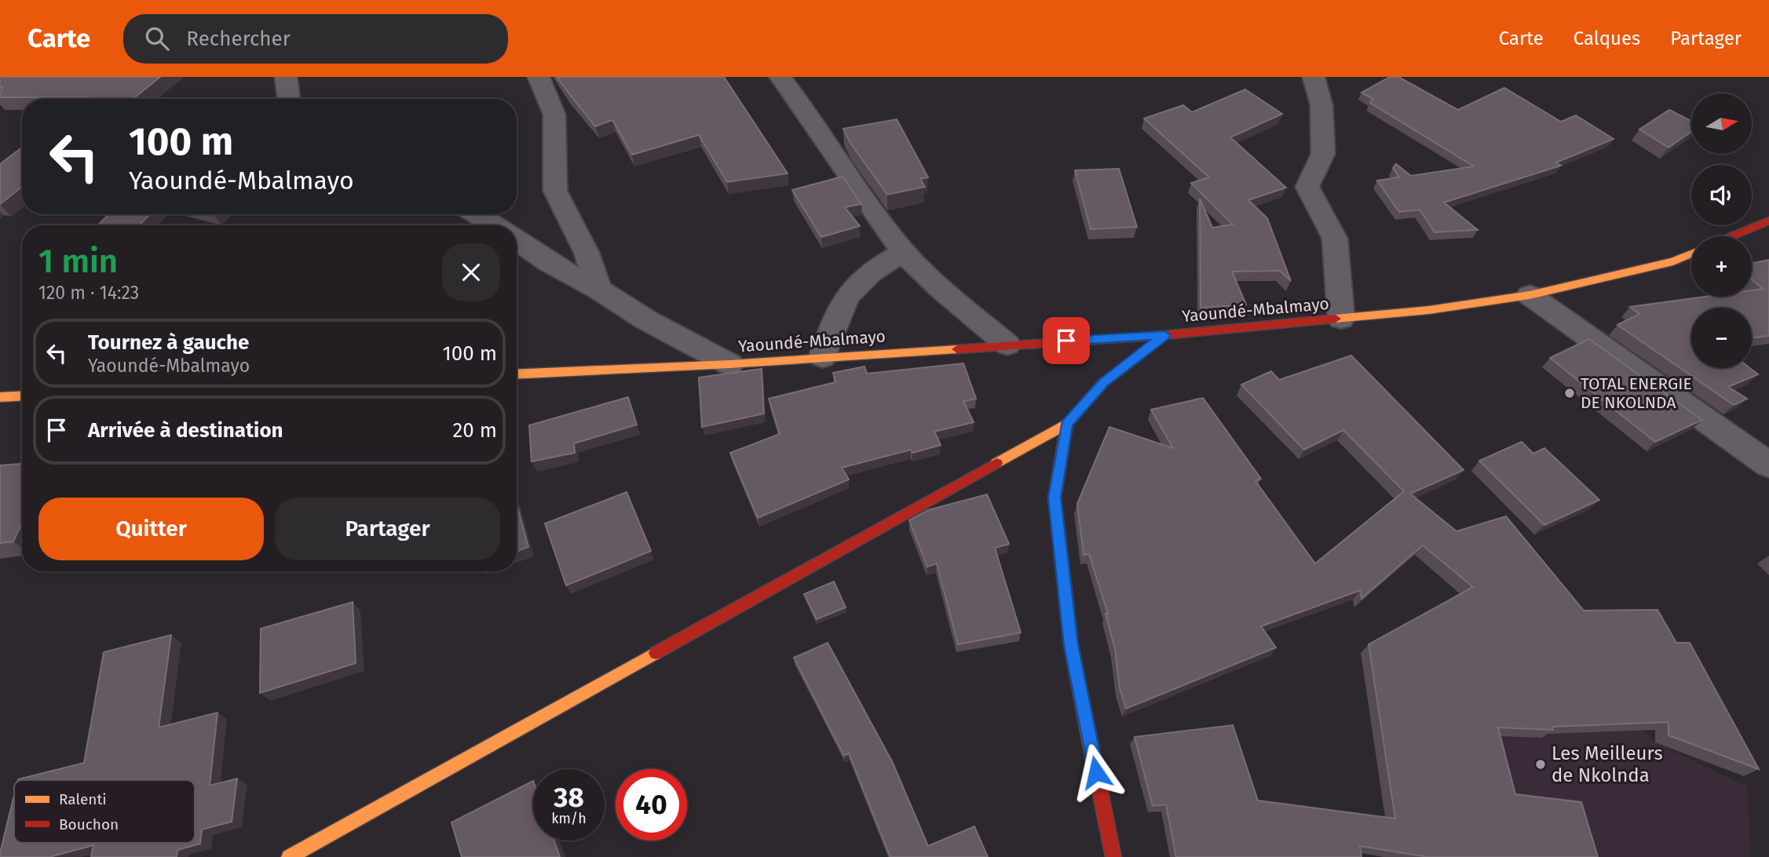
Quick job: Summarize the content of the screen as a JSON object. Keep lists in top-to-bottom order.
{
  "streets": {
    "main road": ["Yaoundé-Mbalmayo"]
  },
  "places": ["TOTAL ENERGIE DE NKOLNDA", "Les Meilleurs de Nkolnda"],
  "legend": ["Ralenti", "Bouchon"],
  "north": "right",
  "page": {
    "header": "Carte",
    "search": "Rechercher",
    "nav": ["Carte", "Calques", "Partager"],
    "map_buttons": ["+", "−"],
    "turn": ["100 m", "Yaoundé-Mbalmayo"],
    "heading": ["1 min", "120 m · 14:23"],
    "list": [
      {
        "name": "Tournez à gauche",
        "note": "Yaoundé-Mbalmayo",
        "value": "100 m"
      },
      {
        "name": "Arrivée à destination",
        "value": "20 m"
      }
    ],
    "buttons": ["Quitter", "Partager"],
    "speed": "38 km/h",
    "limit": "40"
  }
}
